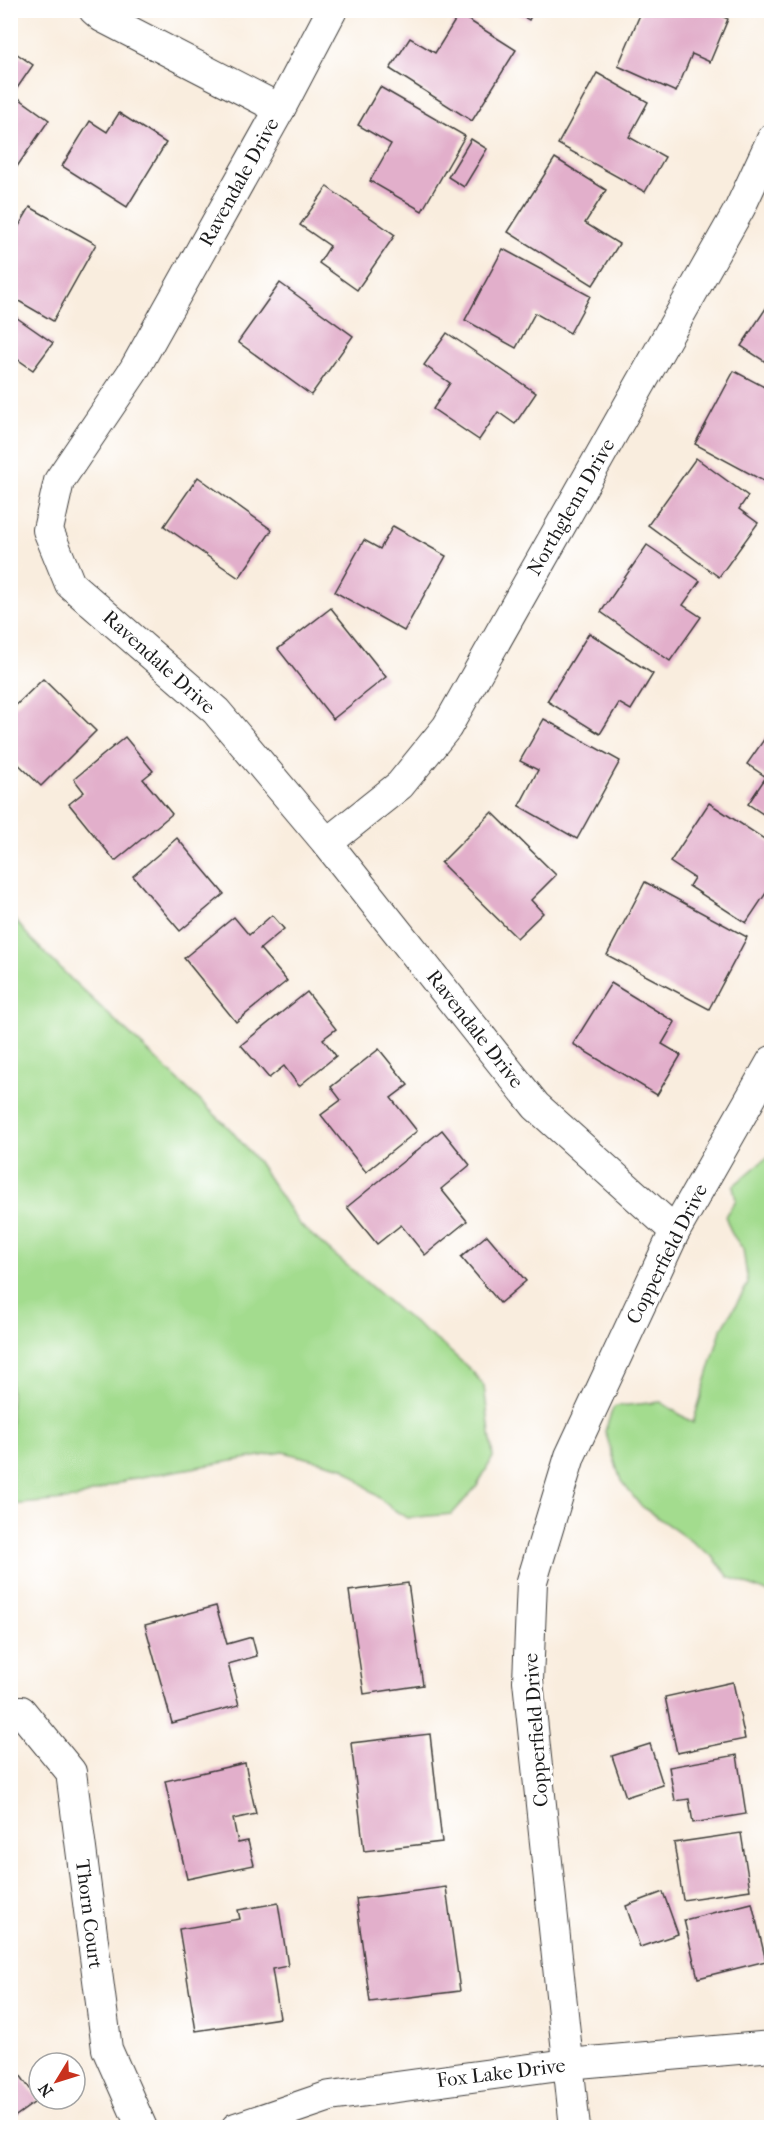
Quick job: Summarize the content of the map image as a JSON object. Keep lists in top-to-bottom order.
{
  "streets": {
    "street": [
      "Ravendale Drive",
      "Northglenn Drive",
      "Copperfield Drive",
      "Thorn Court",
      "Fox Lake Drive"
    ]
  },
  "crossings": [
    ["Ravendale Drive", "Northglenn Drive"],
    ["Ravendale Drive", "Copperfield Drive"],
    ["Copperfield Drive", "Fox Lake Drive"]
  ],
  "north": "bottom left"
}
